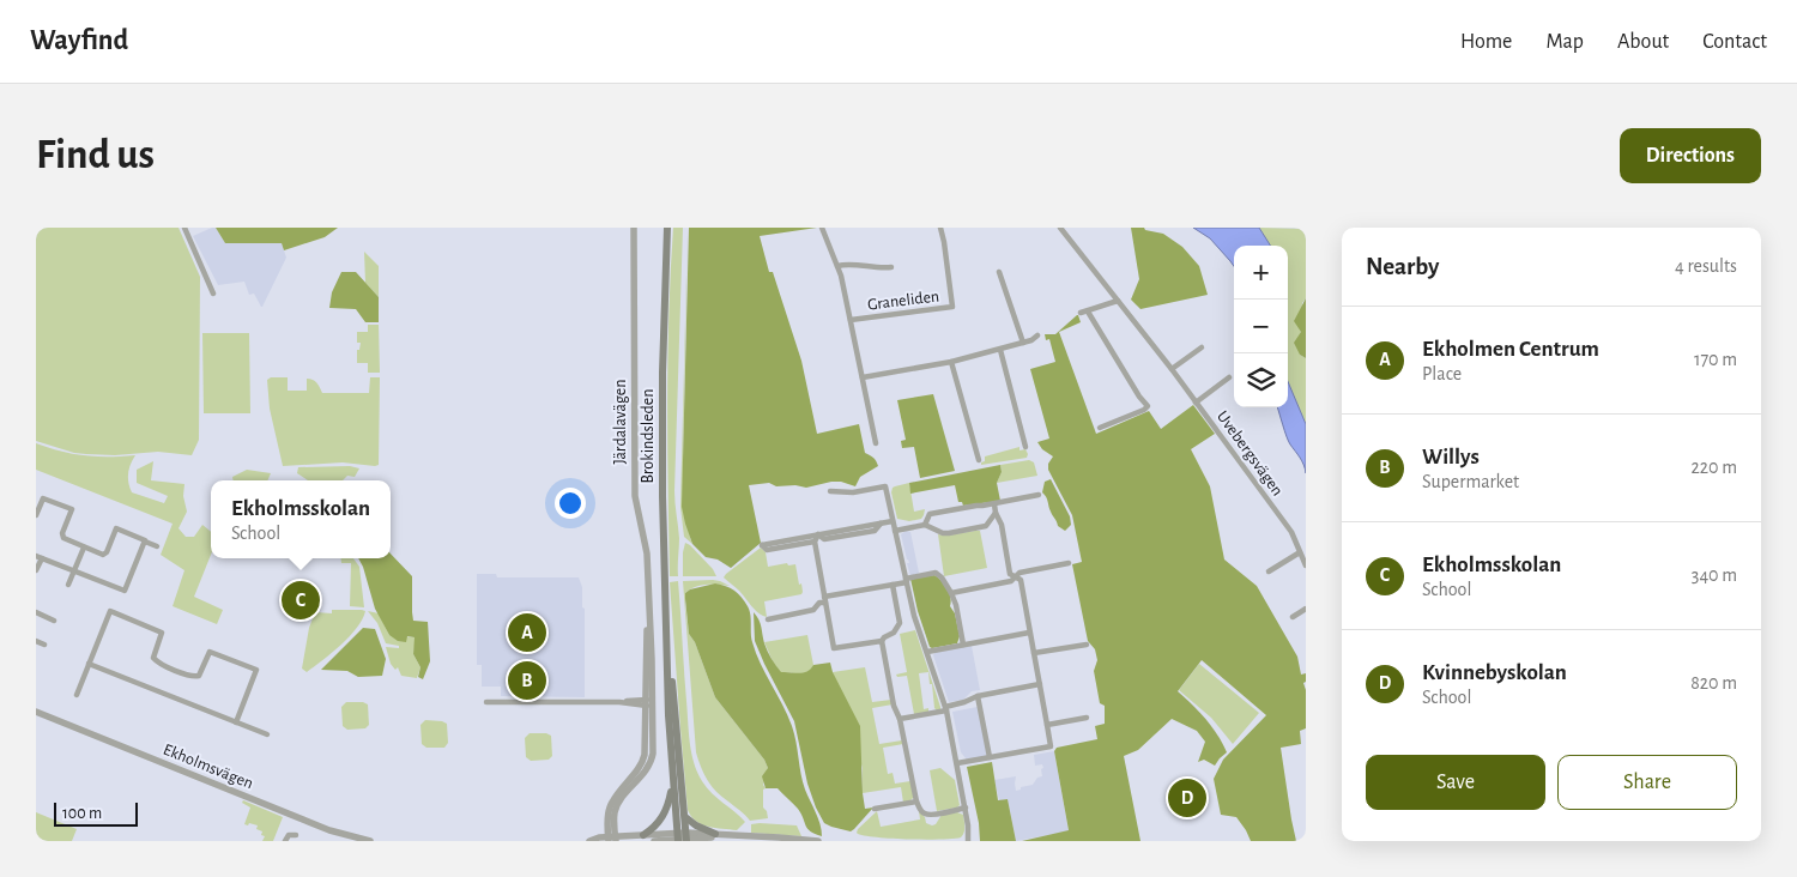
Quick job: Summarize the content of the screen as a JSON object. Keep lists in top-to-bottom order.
{
  "streets": {
    "main road": ["Brokindsleden"],
    "street": [
      "Graneliden",
      "Järdalavägen",
      "Uvebergsvägen",
      "Ekholmsvägen"
    ]
  },
  "scale_bar": "100 m",
  "page": {
    "header": "Wayfind",
    "nav": [
      "Home",
      "Map",
      "About",
      "Contact"
    ],
    "buttons": [
      "Directions",
      ["Save", "Share"]
    ],
    "title": "Find us",
    "heading": ["Nearby", "4 results"],
    "map_buttons": ["+", "−"],
    "list": [
      {
        "mark": "A",
        "name": "Ekholmen Centrum",
        "note": "Place",
        "value": "170 m"
      },
      {
        "mark": "B",
        "name": "Willys",
        "note": "Supermarket",
        "value": "220 m"
      },
      {
        "mark": "C",
        "name": "Ekholmsskolan",
        "note": "School",
        "value": "340 m"
      },
      {
        "mark": "D",
        "name": "Kvinnebyskolan",
        "note": "School",
        "value": "820 m"
      }
    ],
    "popup": ["Ekholmsskolan", "School"],
    "pins": [
      "C",
      "A",
      "B",
      "D"
    ],
    "scale": "100 m"
  }
}
